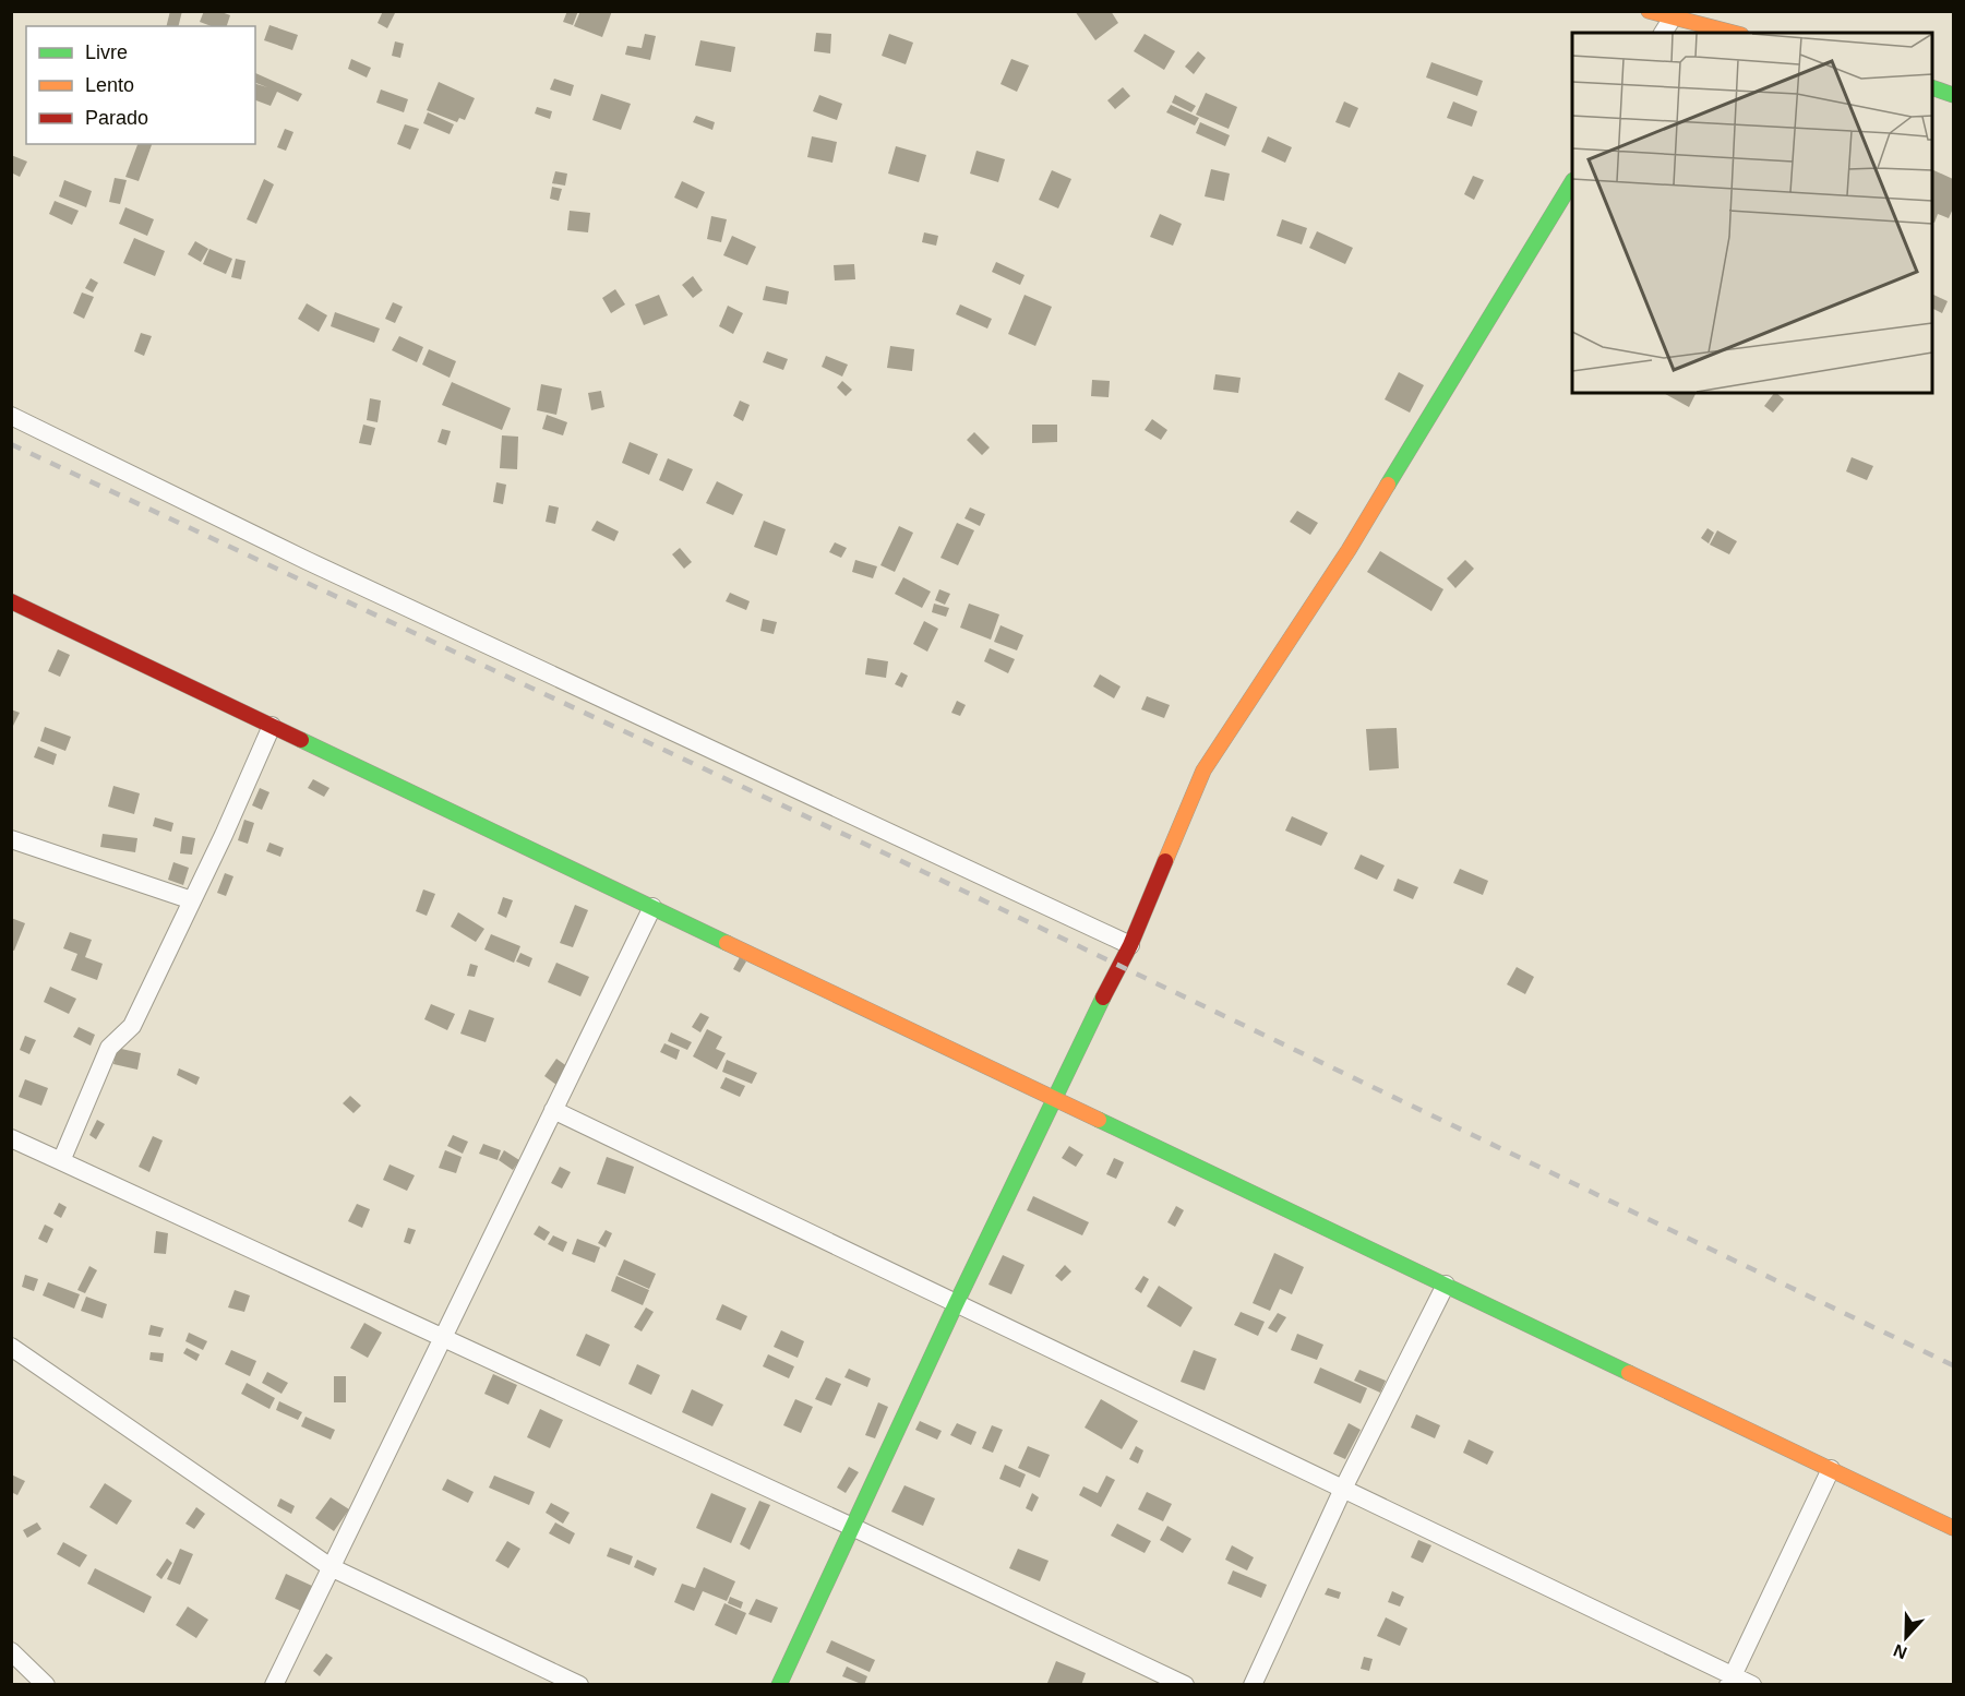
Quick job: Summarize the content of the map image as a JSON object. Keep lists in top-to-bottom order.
{
  "legend": ["Livre", "Lento", "Parado"],
  "north": "bottom"
}
